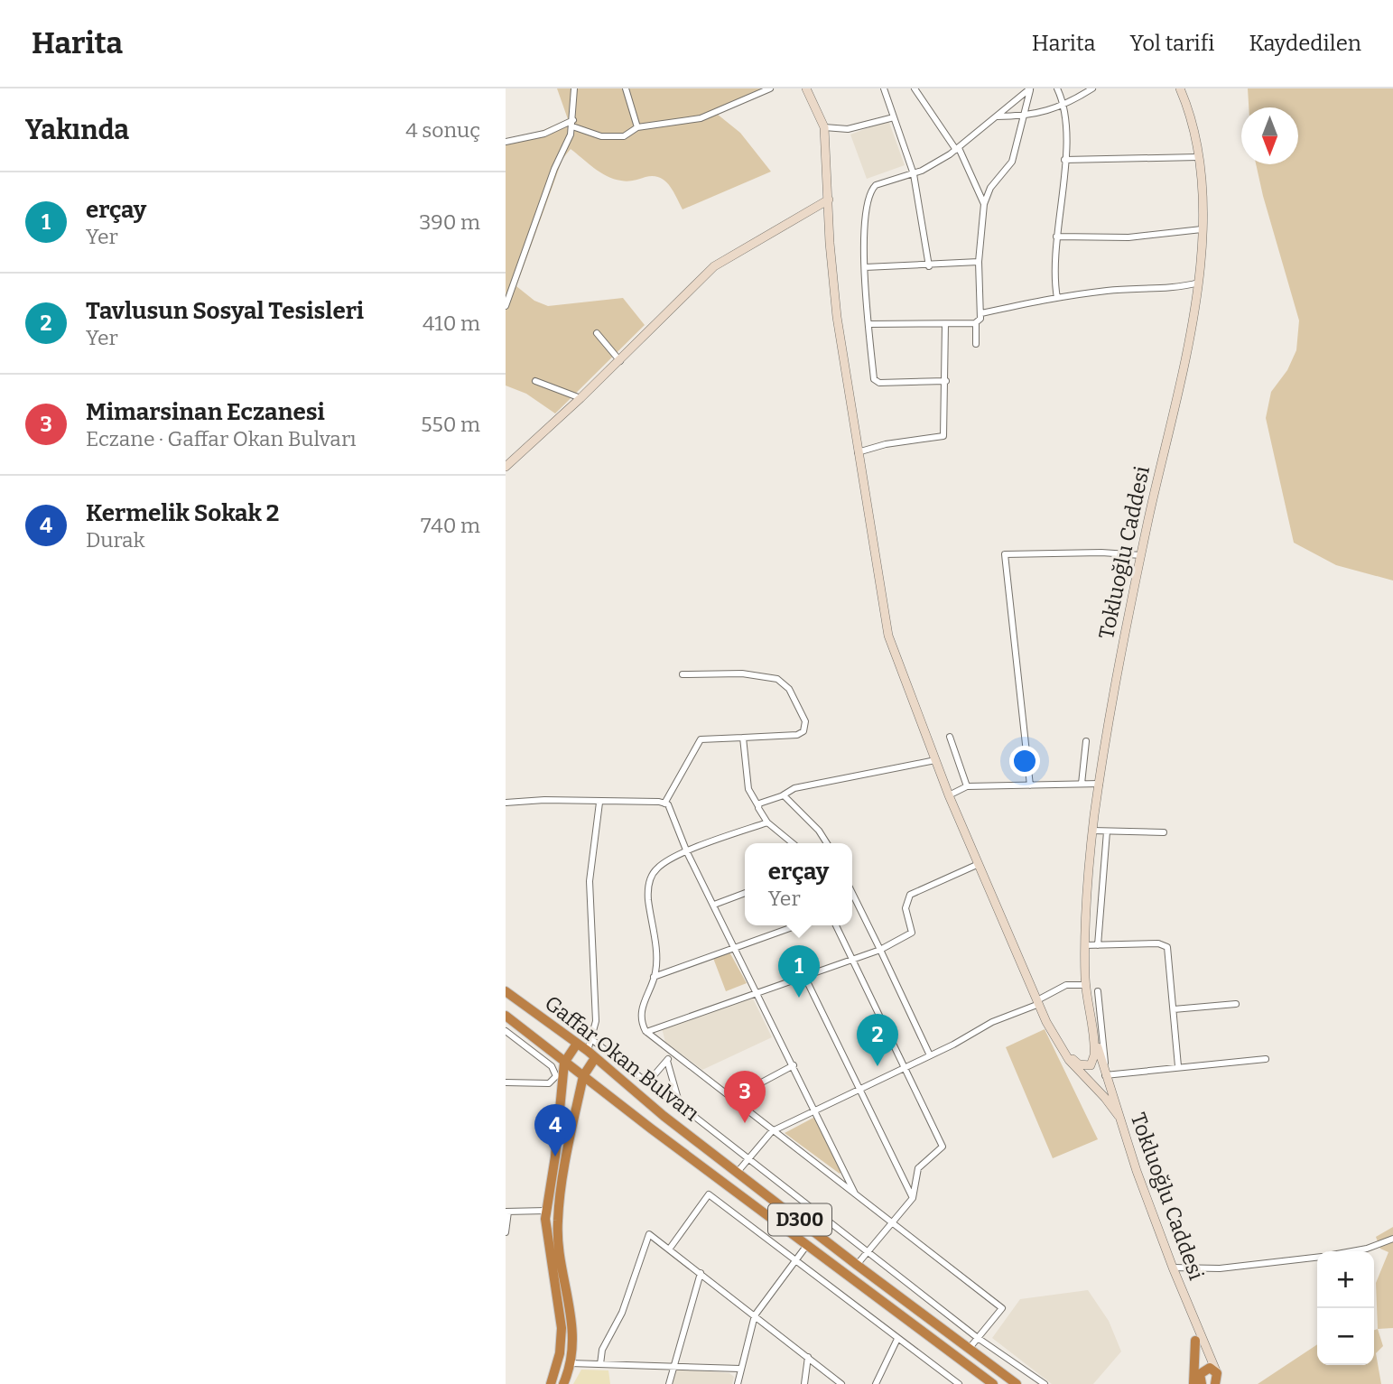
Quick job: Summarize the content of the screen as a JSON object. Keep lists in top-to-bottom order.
{
  "streets": {
    "highway": ["Gaffar Okan Bulvarı", "D300"],
    "street": ["Tokluoğlu Caddesi"]
  },
  "north": "bottom",
  "page": {
    "header": "Harita",
    "nav": ["Harita", "Yol tarifi", "Kaydedilen"],
    "heading": ["Yakında", "4 sonuç"],
    "list": [
      {
        "mark": "1",
        "name": "erçay",
        "note": "Yer",
        "value": "390 m"
      },
      {
        "mark": "2",
        "name": "Tavlusun Sosyal Tesisleri",
        "note": "Yer",
        "value": "410 m"
      },
      {
        "mark": "3",
        "name": "Mimarsinan Eczanesi",
        "note": "Eczane · Gaffar Okan Bulvarı",
        "value": "550 m"
      },
      {
        "mark": "4",
        "name": "Kermelik Sokak 2",
        "note": "Durak",
        "value": "740 m"
      }
    ],
    "popup": ["erçay", "Yer"],
    "pins": [
      "1",
      "2",
      "3",
      "4"
    ],
    "map_buttons": ["+", "−"]
  }
}
